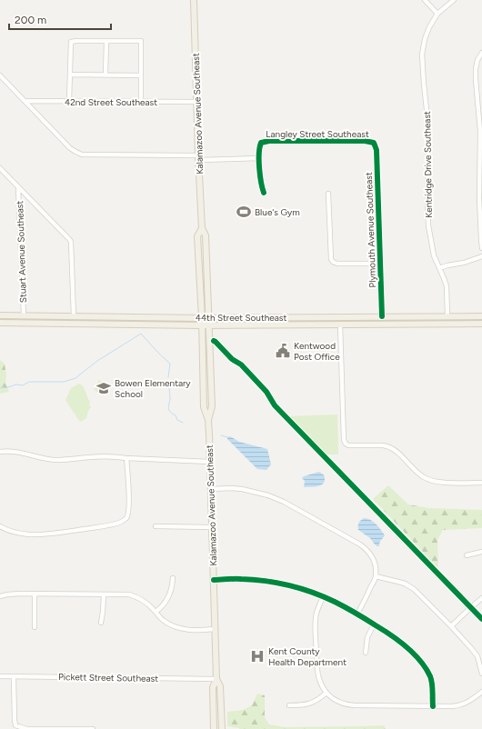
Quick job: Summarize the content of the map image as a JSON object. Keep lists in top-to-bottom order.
{
  "streets": {
    "main road": ["Kalamazoo Avenue Southeast", "44th Street Southeast"],
    "street": [
      "42nd Street Southeast",
      "Langley Street Southeast",
      "Kentridge Drive Southeast",
      "Plymouth Avenue Southeast",
      "Stuart Avenue Southeast",
      "Pickett Street Southeast"
    ]
  },
  "crossings": [
    ["42nd Street Southeast", "Kalamazoo Avenue Southeast"],
    ["Kalamazoo Avenue Southeast", "44th Street Southeast"],
    ["Kalamazoo Avenue Southeast", "Pickett Street Southeast"],
    ["Langley Street Southeast", "Plymouth Avenue Southeast"],
    ["Kentridge Drive Southeast", "44th Street Southeast"],
    ["Plymouth Avenue Southeast", "44th Street Southeast"],
    ["Stuart Avenue Southeast", "44th Street Southeast"]
  ],
  "places": {
    "sports": ["Blue's Gym"],
    "public building": ["Kentwood Post Office"],
    "school or university": ["Bowen Elementary School"],
    "hospital": ["Kent County Health Department"]
  },
  "scale_bar": "200 m"
}
